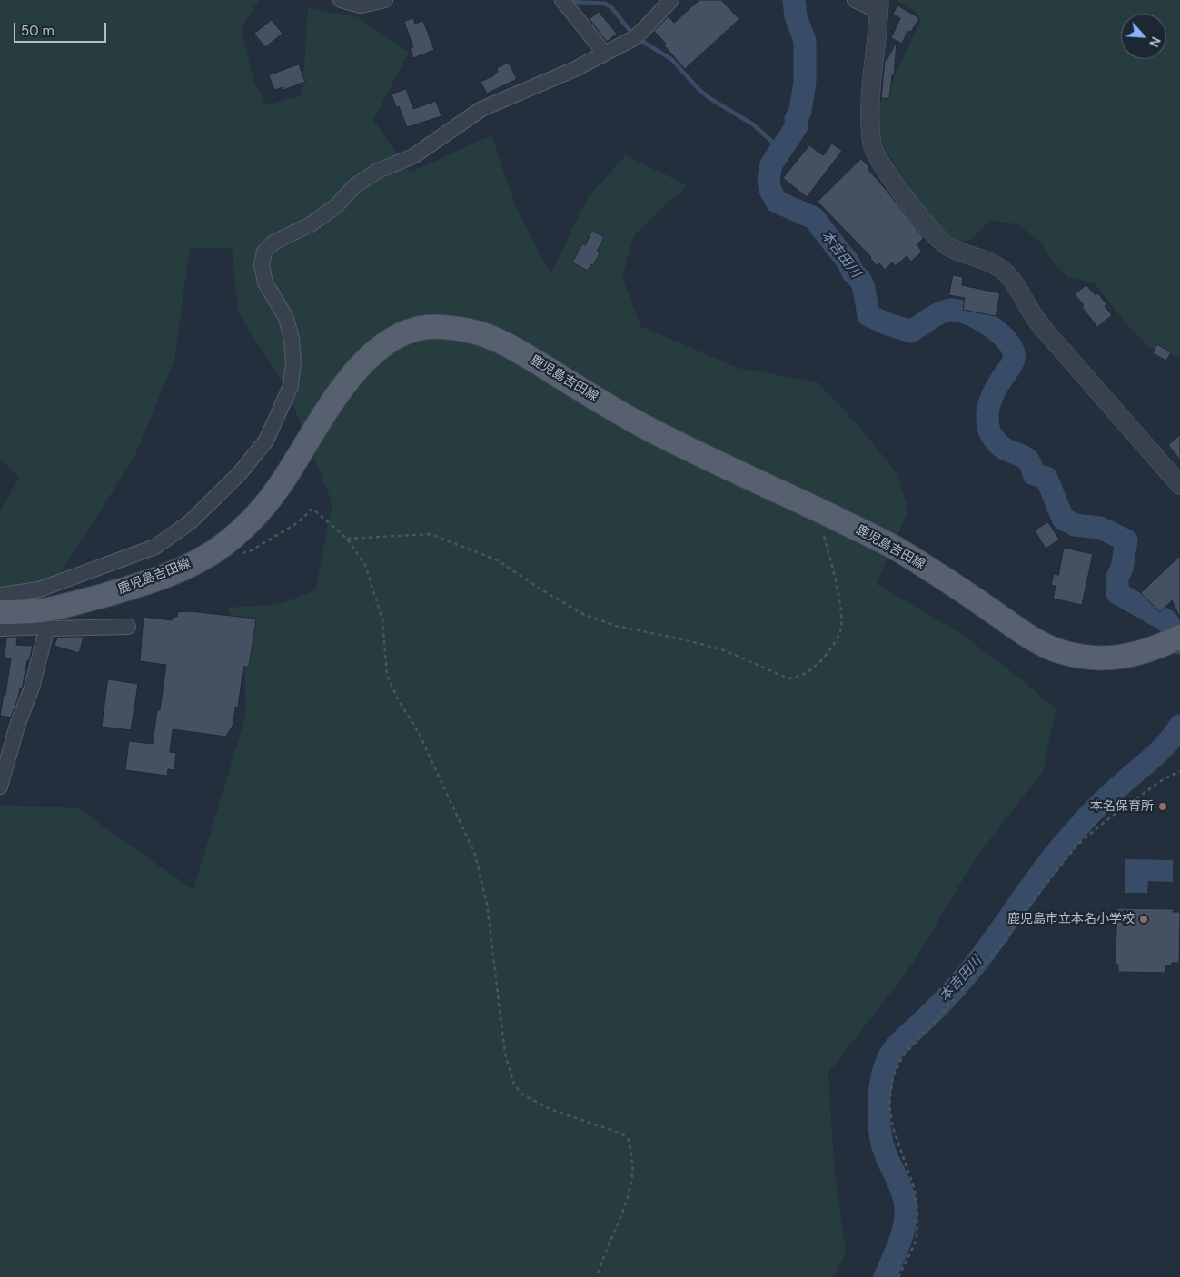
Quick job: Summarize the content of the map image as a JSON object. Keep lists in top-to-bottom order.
{
  "streets": {
    "main road": ["鹿児島吉田線"]
  },
  "water": ["本吉田川"],
  "places": ["本名保育所", "鹿児島市立本名小学校"],
  "scale_bar": "50 m",
  "north": "bottom right"
}
